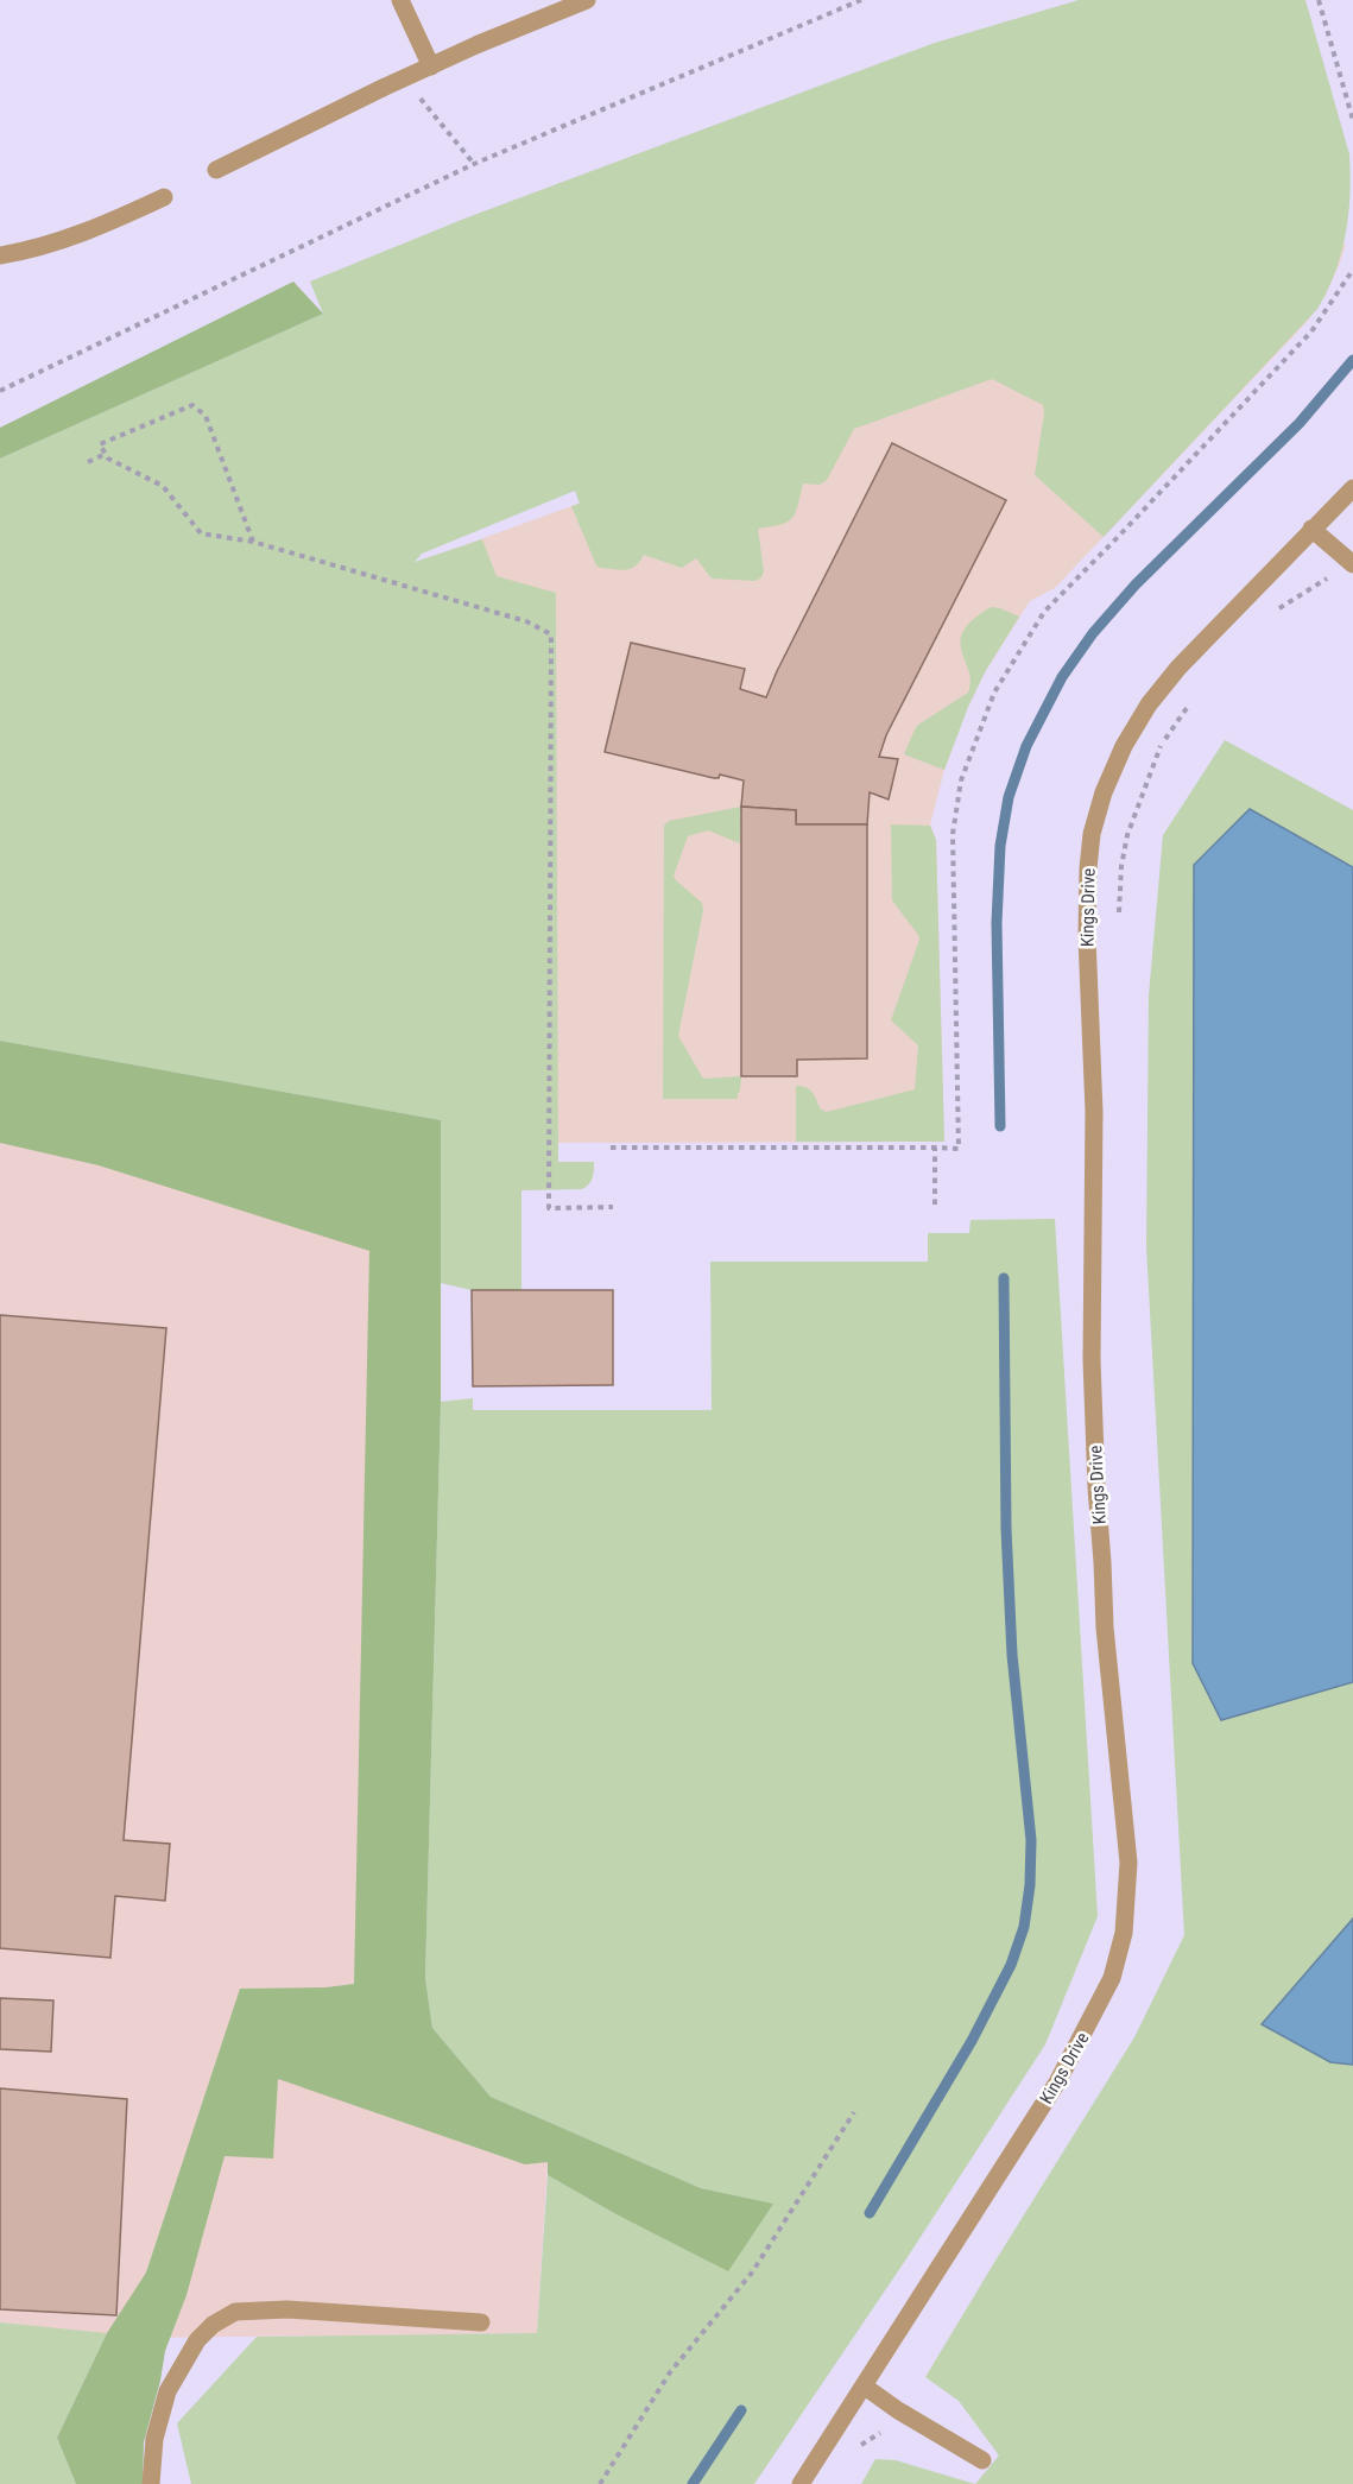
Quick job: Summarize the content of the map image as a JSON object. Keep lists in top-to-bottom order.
{
  "streets": {
    "street": ["Kings Drive"]
  }
}
